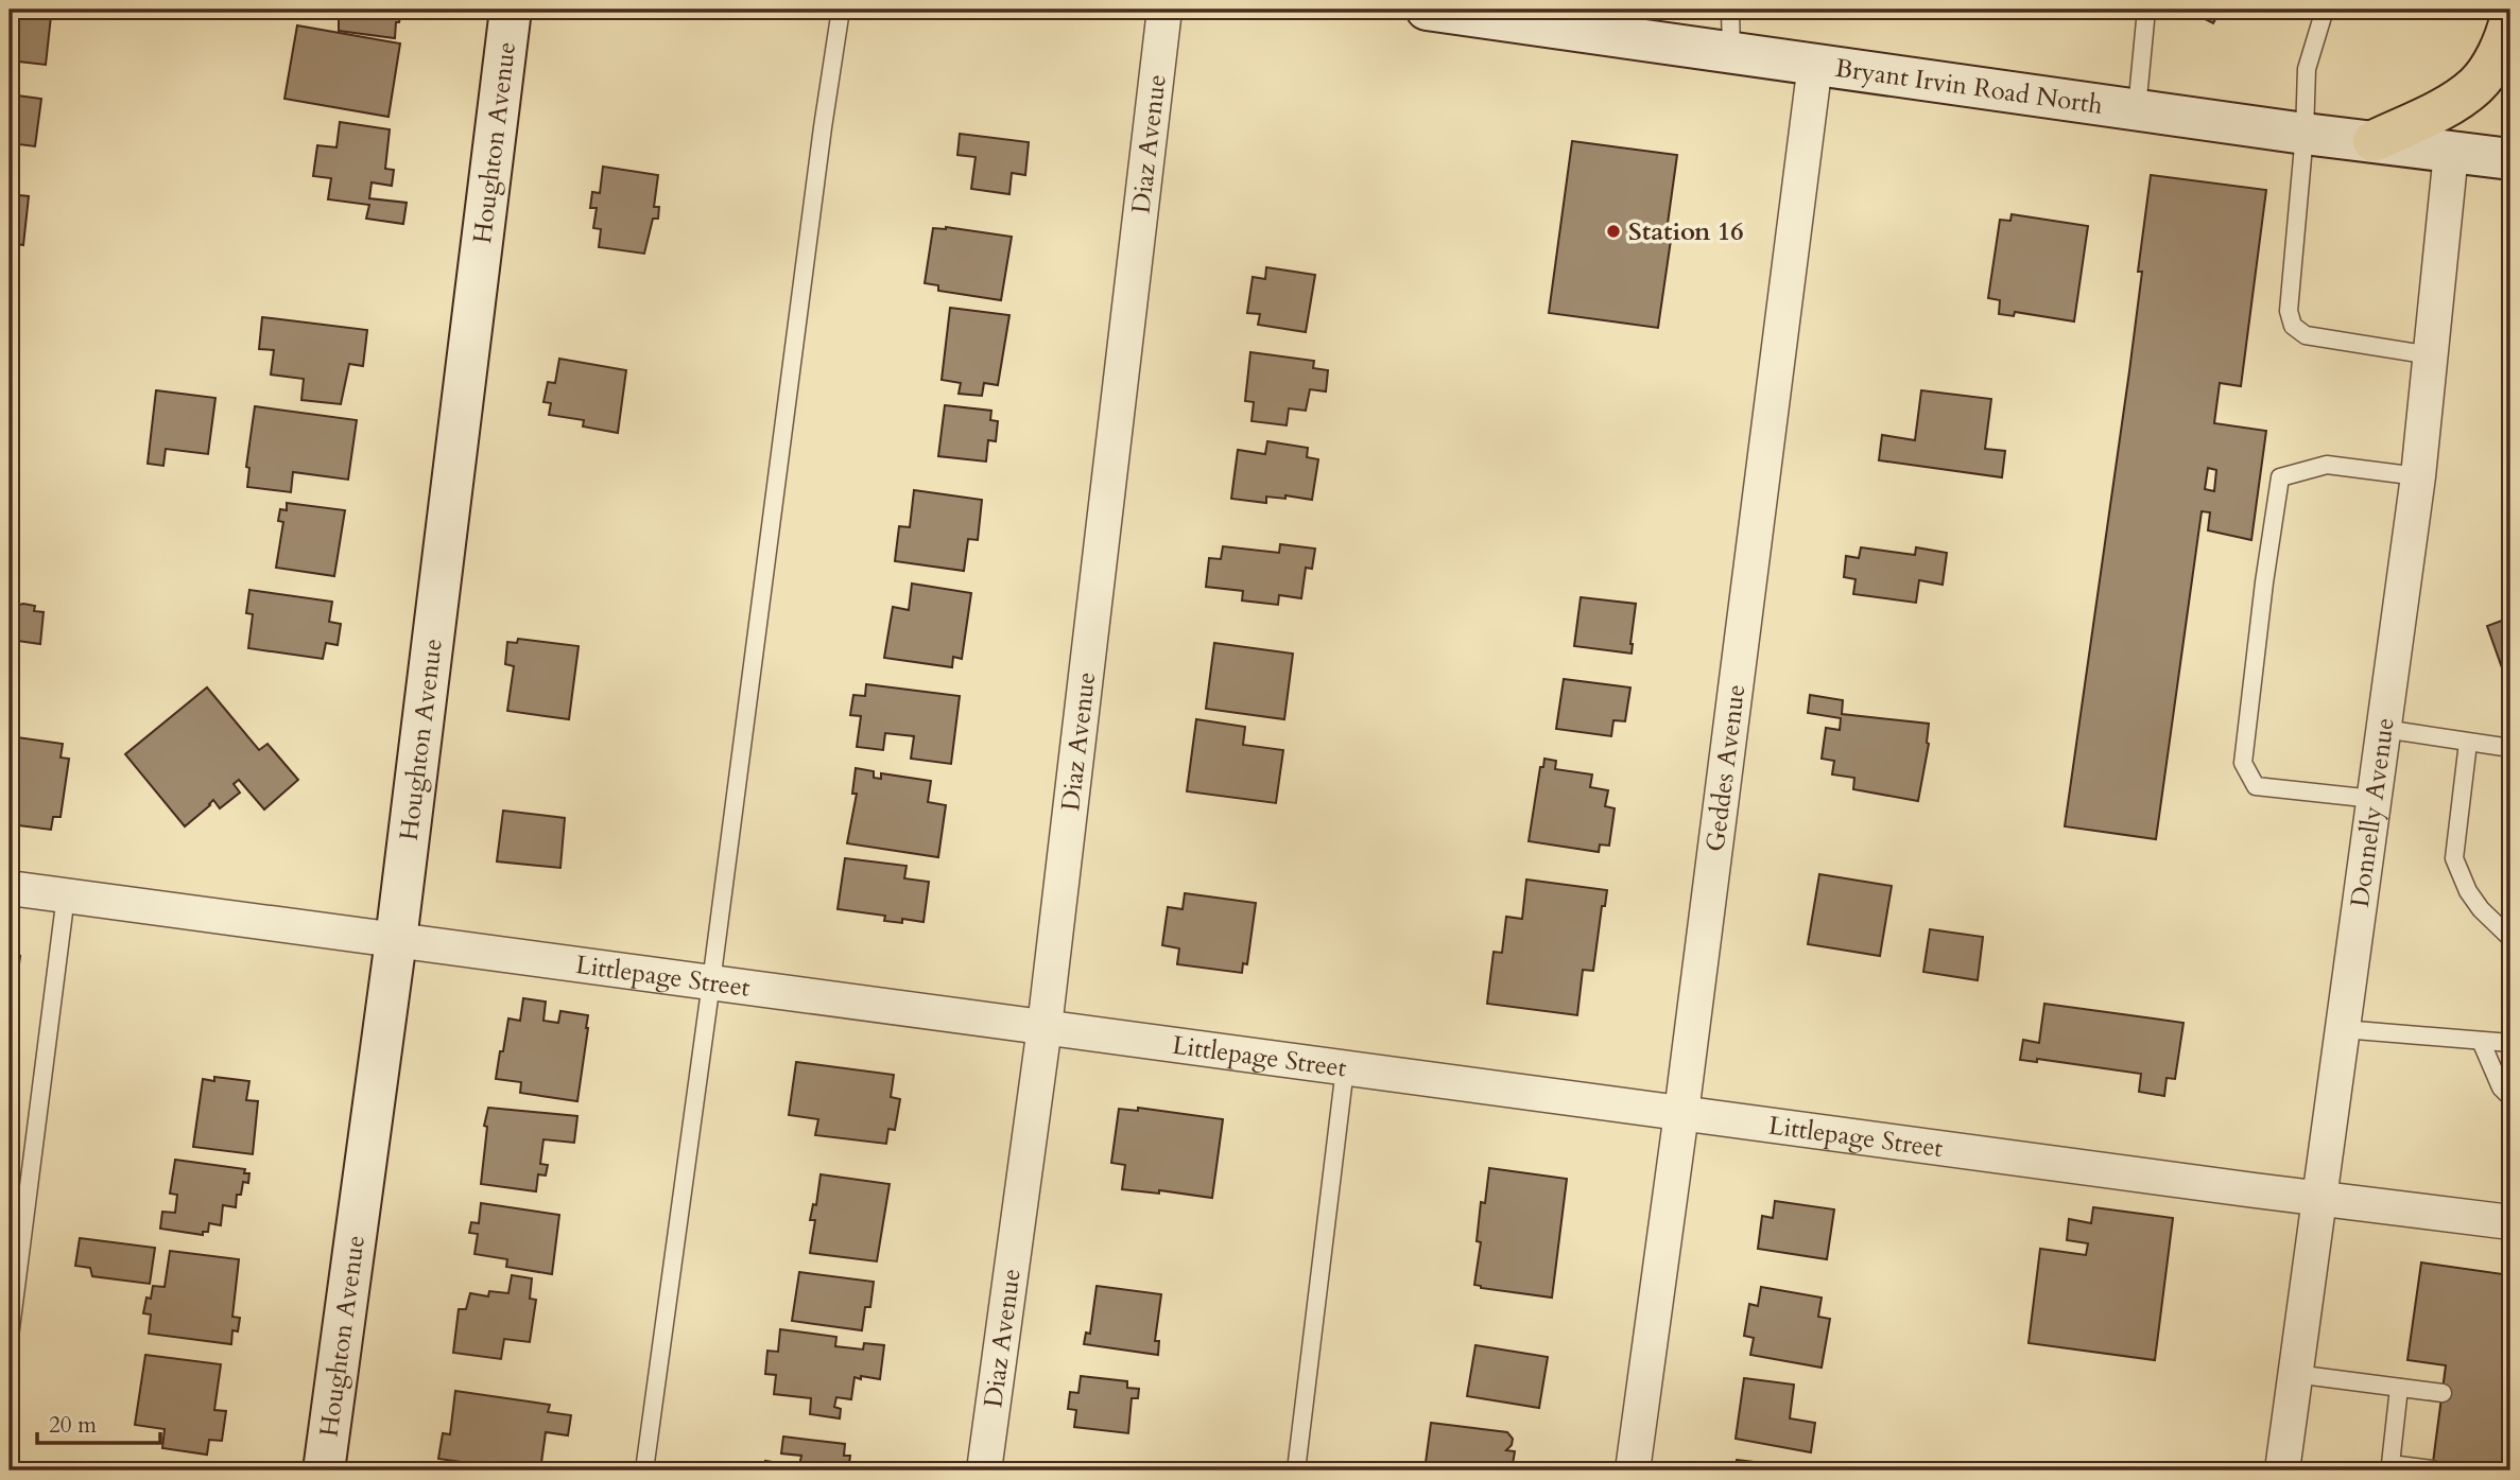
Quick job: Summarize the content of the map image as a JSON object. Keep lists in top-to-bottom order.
{
  "streets": {
    "street": [
      "Bryant Irvin Road North",
      "Houghton Avenue",
      "Diaz Avenue",
      "Geddes Avenue",
      "Donnelly Avenue",
      "Littlepage Street"
    ]
  },
  "crossings": [
    ["Bryant Irvin Road North", "Geddes Avenue"],
    ["Bryant Irvin Road North", "Donnelly Avenue"],
    ["Houghton Avenue", "Littlepage Street"],
    ["Diaz Avenue", "Littlepage Street"],
    ["Geddes Avenue", "Littlepage Street"],
    ["Donnelly Avenue", "Littlepage Street"]
  ],
  "places": ["Station 16"],
  "scale_bar": "20 m"
}
